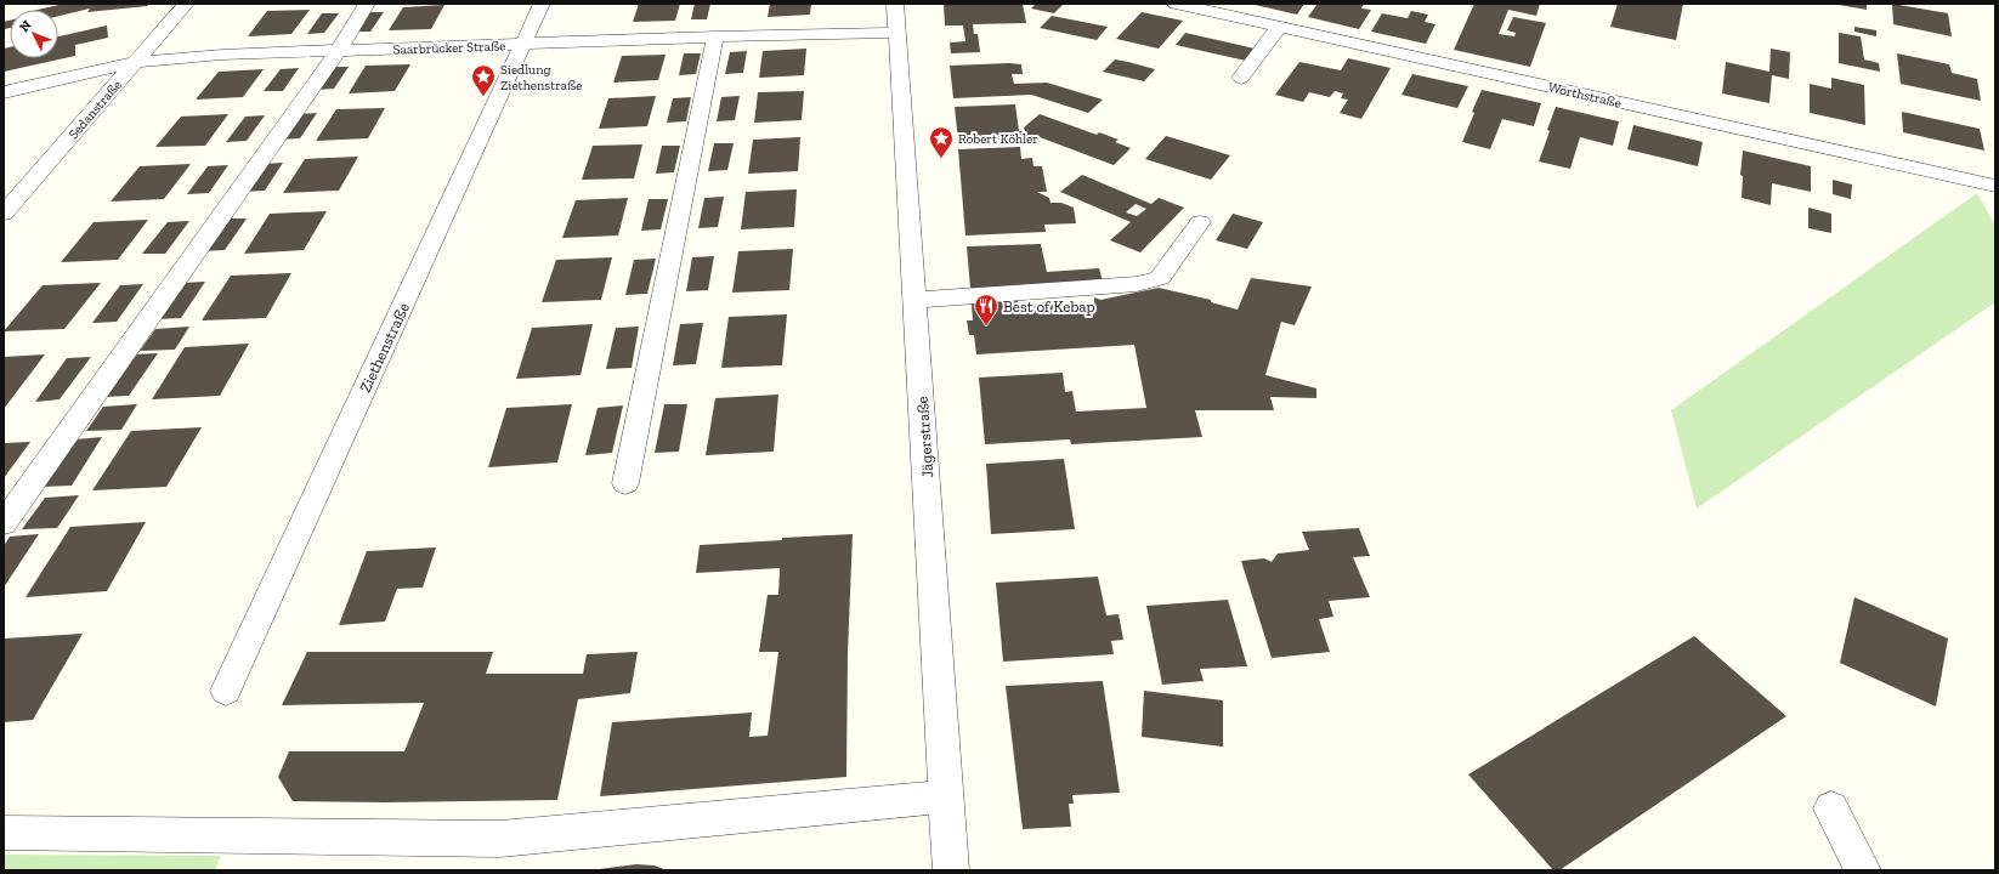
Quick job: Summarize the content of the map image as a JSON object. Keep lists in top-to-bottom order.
{
  "streets": {
    "street": [
      "Saarbrücker Straße",
      "Wörthstraße",
      "Sedanstraße",
      "Ziethenstraße",
      "Jägerstraße"
    ]
  },
  "crossings": [
    ["Saarbrücker Straße", "Sedanstraße"],
    ["Saarbrücker Straße", "Ziethenstraße"],
    ["Saarbrücker Straße", "Jägerstraße"]
  ],
  "places": {
    "place": ["Siedlung Ziethenstraße", "Robert Köhler"],
    "restaurant": ["Best of Kebap"]
  },
  "north": "top left"
}
